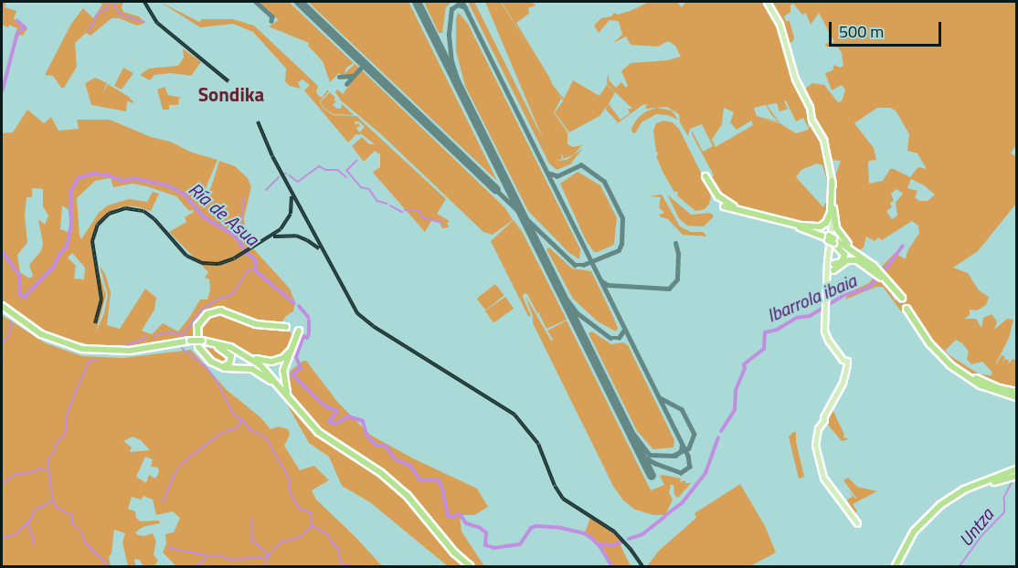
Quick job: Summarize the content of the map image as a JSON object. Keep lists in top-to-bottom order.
{
  "districts": ["Sondika"],
  "water": ["Ría de Asua", "Ibarrola ibaia", "Untza"],
  "scale_bar": "500 m"
}
